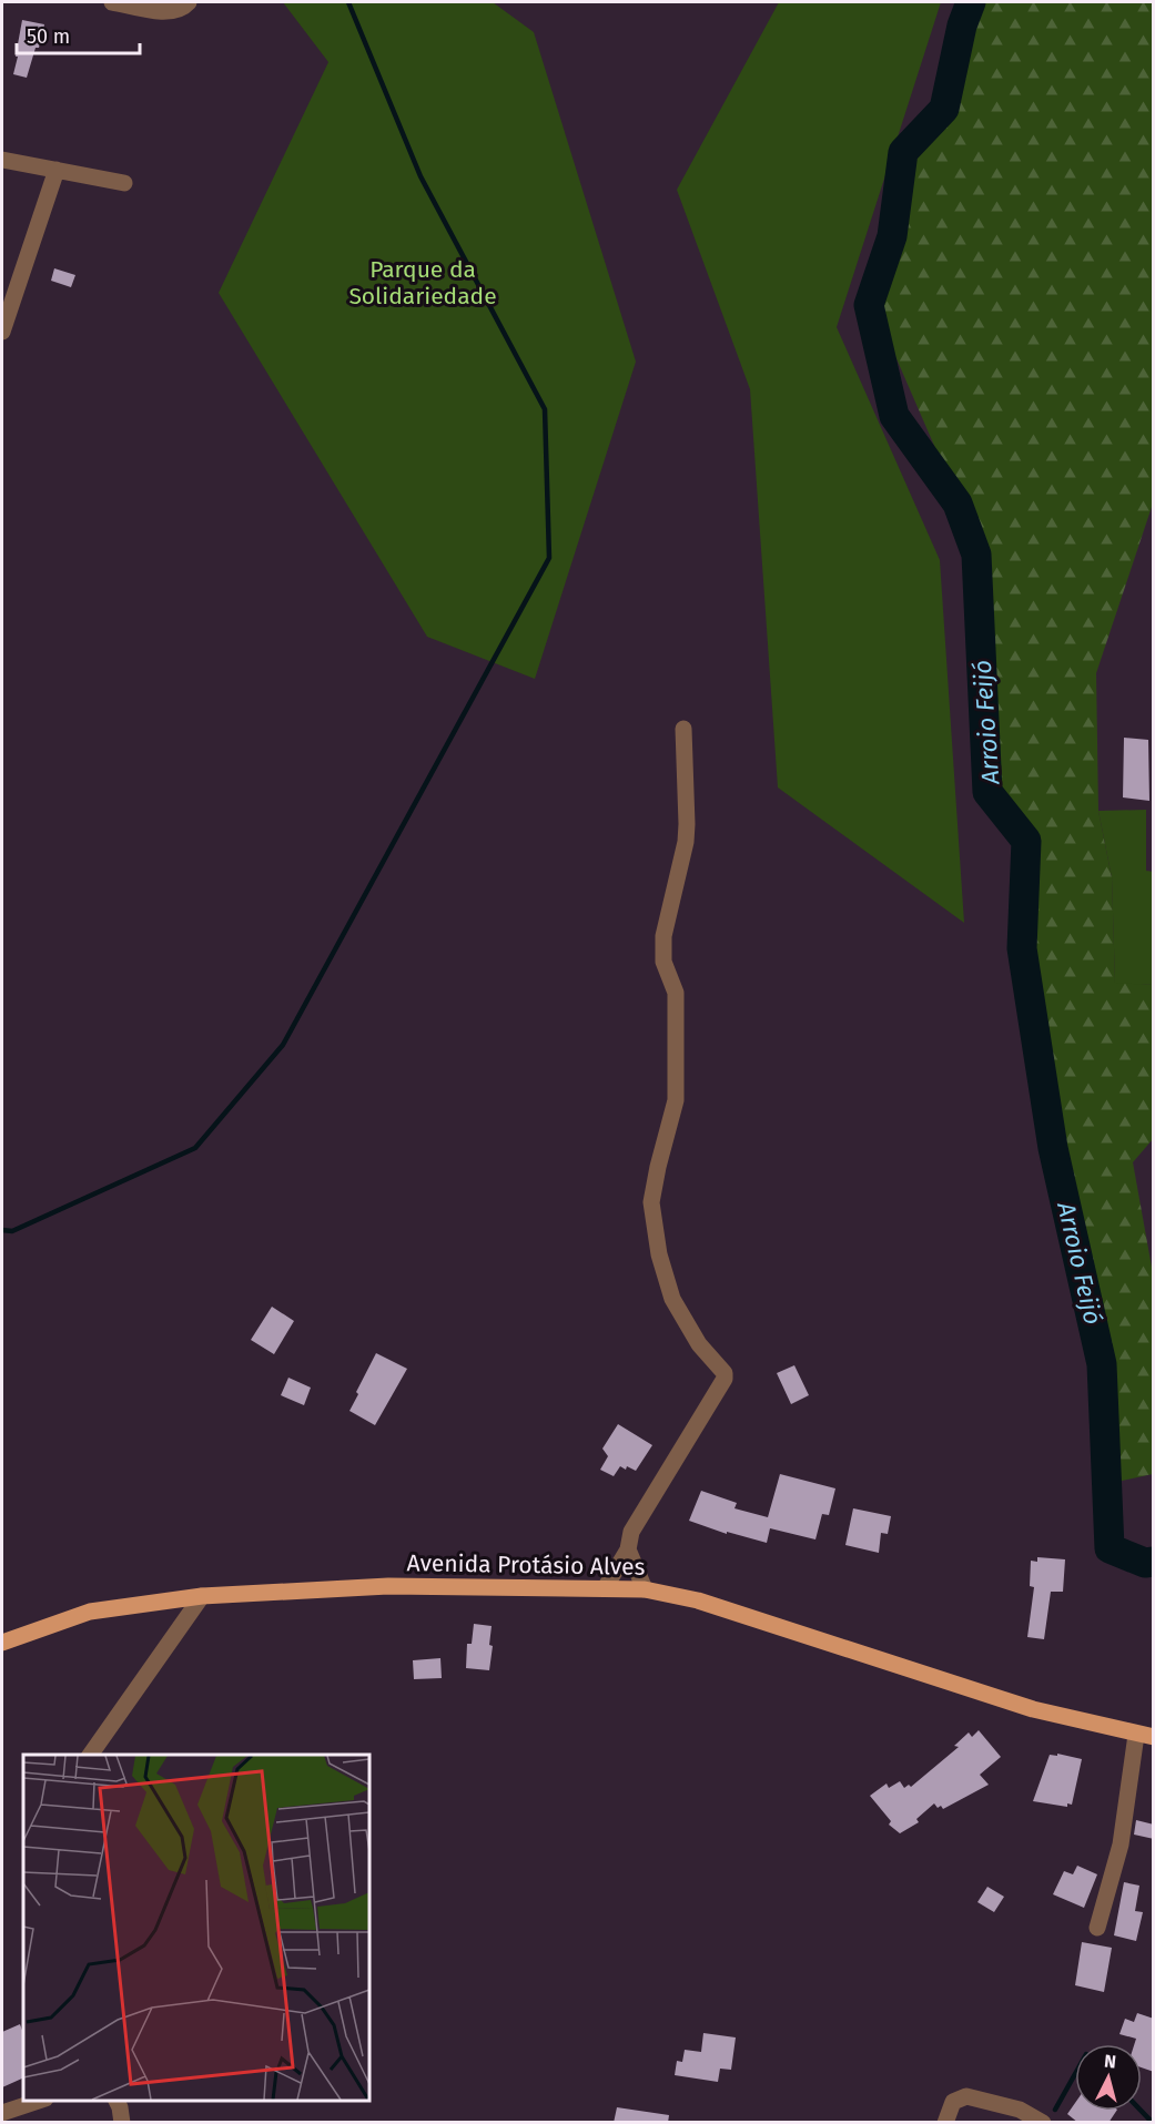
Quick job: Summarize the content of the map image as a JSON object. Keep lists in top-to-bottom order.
{
  "streets": {
    "main road": ["Avenida Protásio Alves"]
  },
  "water": ["Arroio Feijó"],
  "parks": ["Parque da Solidariedade"],
  "scale_bar": "50 m",
  "north": "top"
}
